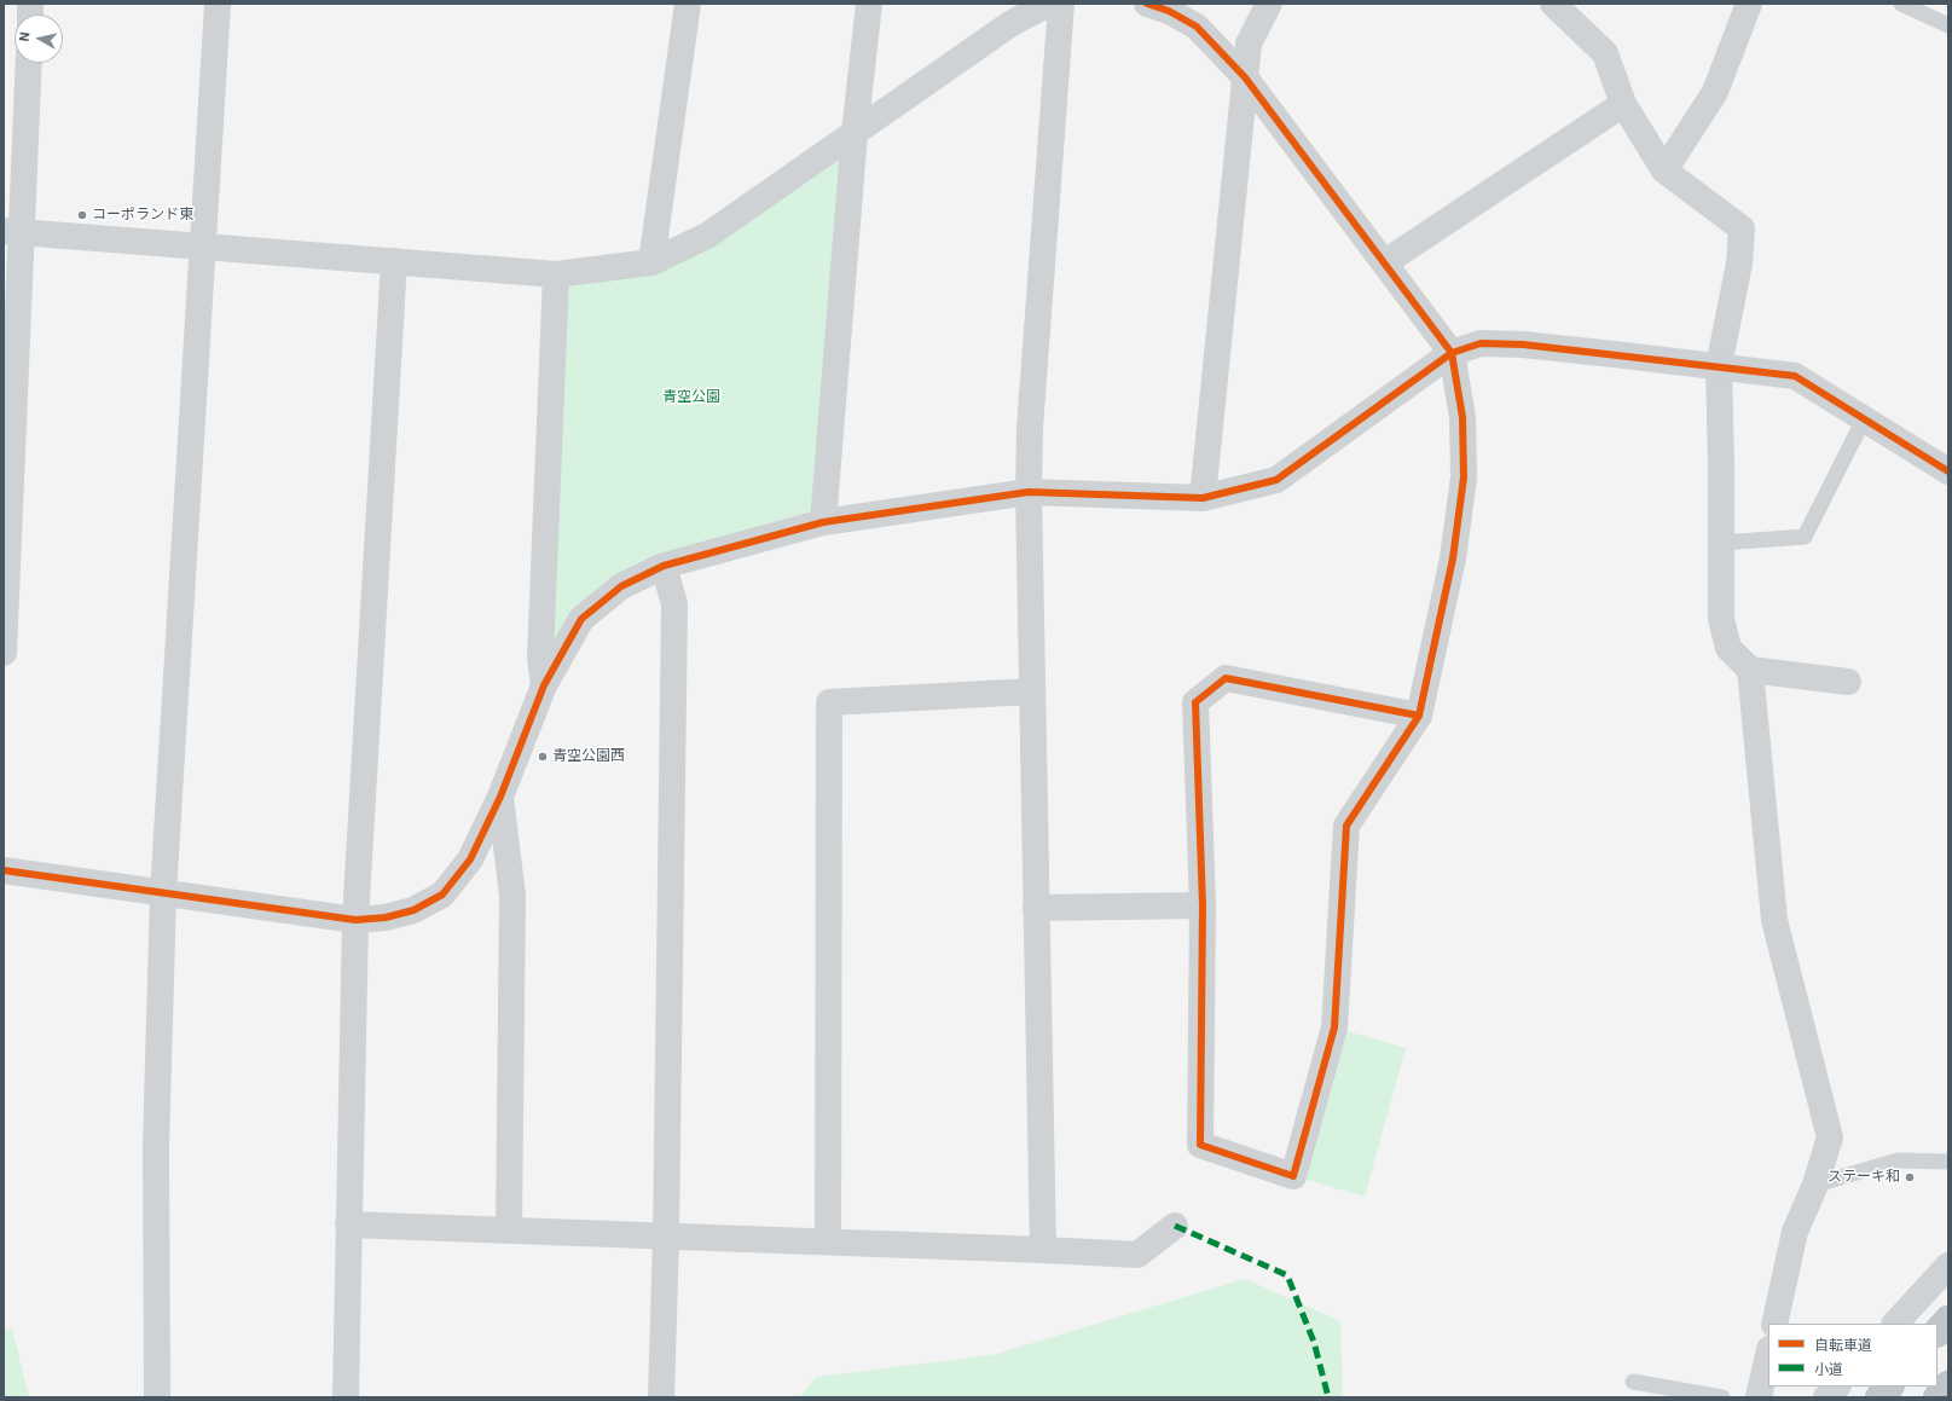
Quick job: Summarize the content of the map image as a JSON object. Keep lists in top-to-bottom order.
{
  "parks": ["青空公園"],
  "places": ["コーポランド東", "青空公園西", "ステーキ和"],
  "legend": ["自転車道", "小道"],
  "north": "left"
}
